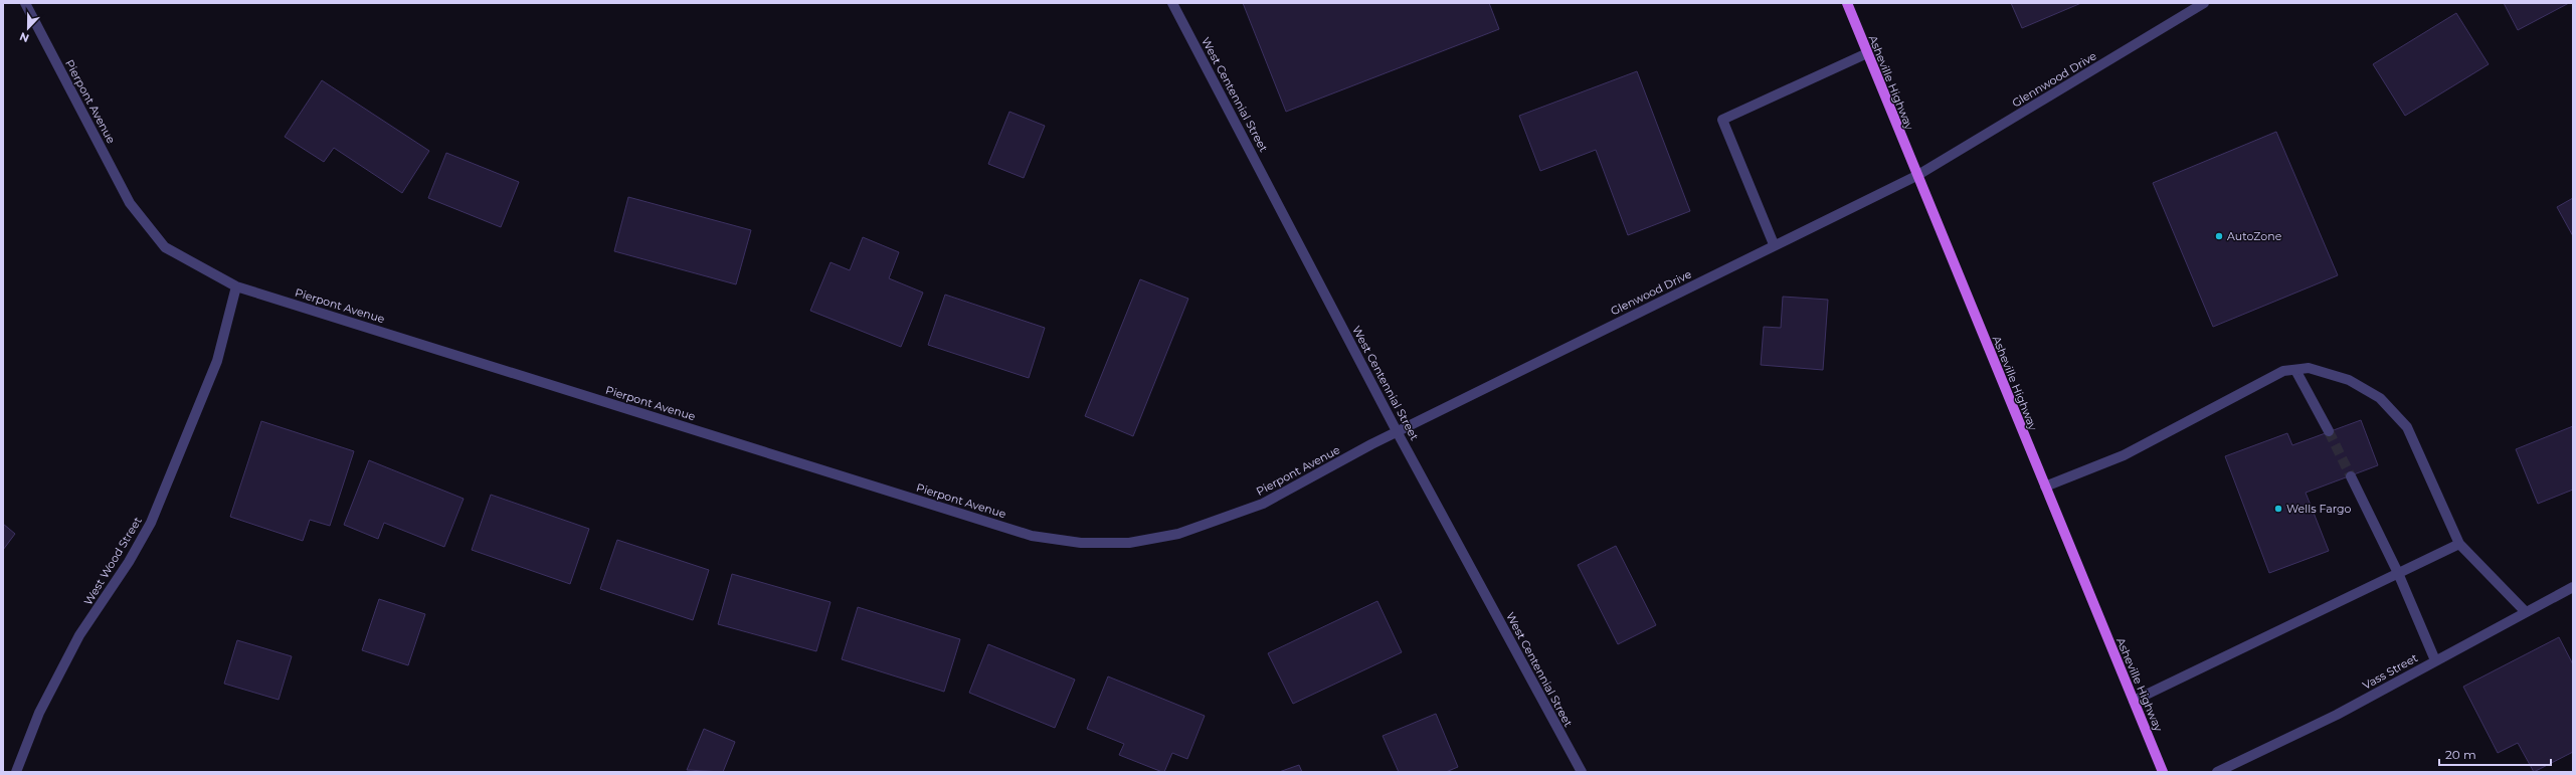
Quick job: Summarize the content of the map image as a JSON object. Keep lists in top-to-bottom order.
{
  "streets": {
    "main road": ["Asheville Highway"],
    "street": [
      "Glennwood Drive",
      "West Centennial Street",
      "Pierpont Avenue",
      "Glenwood Drive",
      "West Wood Street",
      "Vass Street"
    ]
  },
  "crossings": [
    ["Glennwood Drive", "Asheville Highway"],
    ["Glennwood Drive", "Glenwood Drive"],
    ["Asheville Highway", "Glenwood Drive"],
    ["West Centennial Street", "Pierpont Avenue"],
    ["West Centennial Street", "Glenwood Drive"],
    ["Pierpont Avenue", "Glenwood Drive"],
    ["Pierpont Avenue", "West Wood Street"]
  ],
  "places": ["AutoZone", "Wells Fargo"],
  "scale_bar": "20 m",
  "north": "bottom"
}
